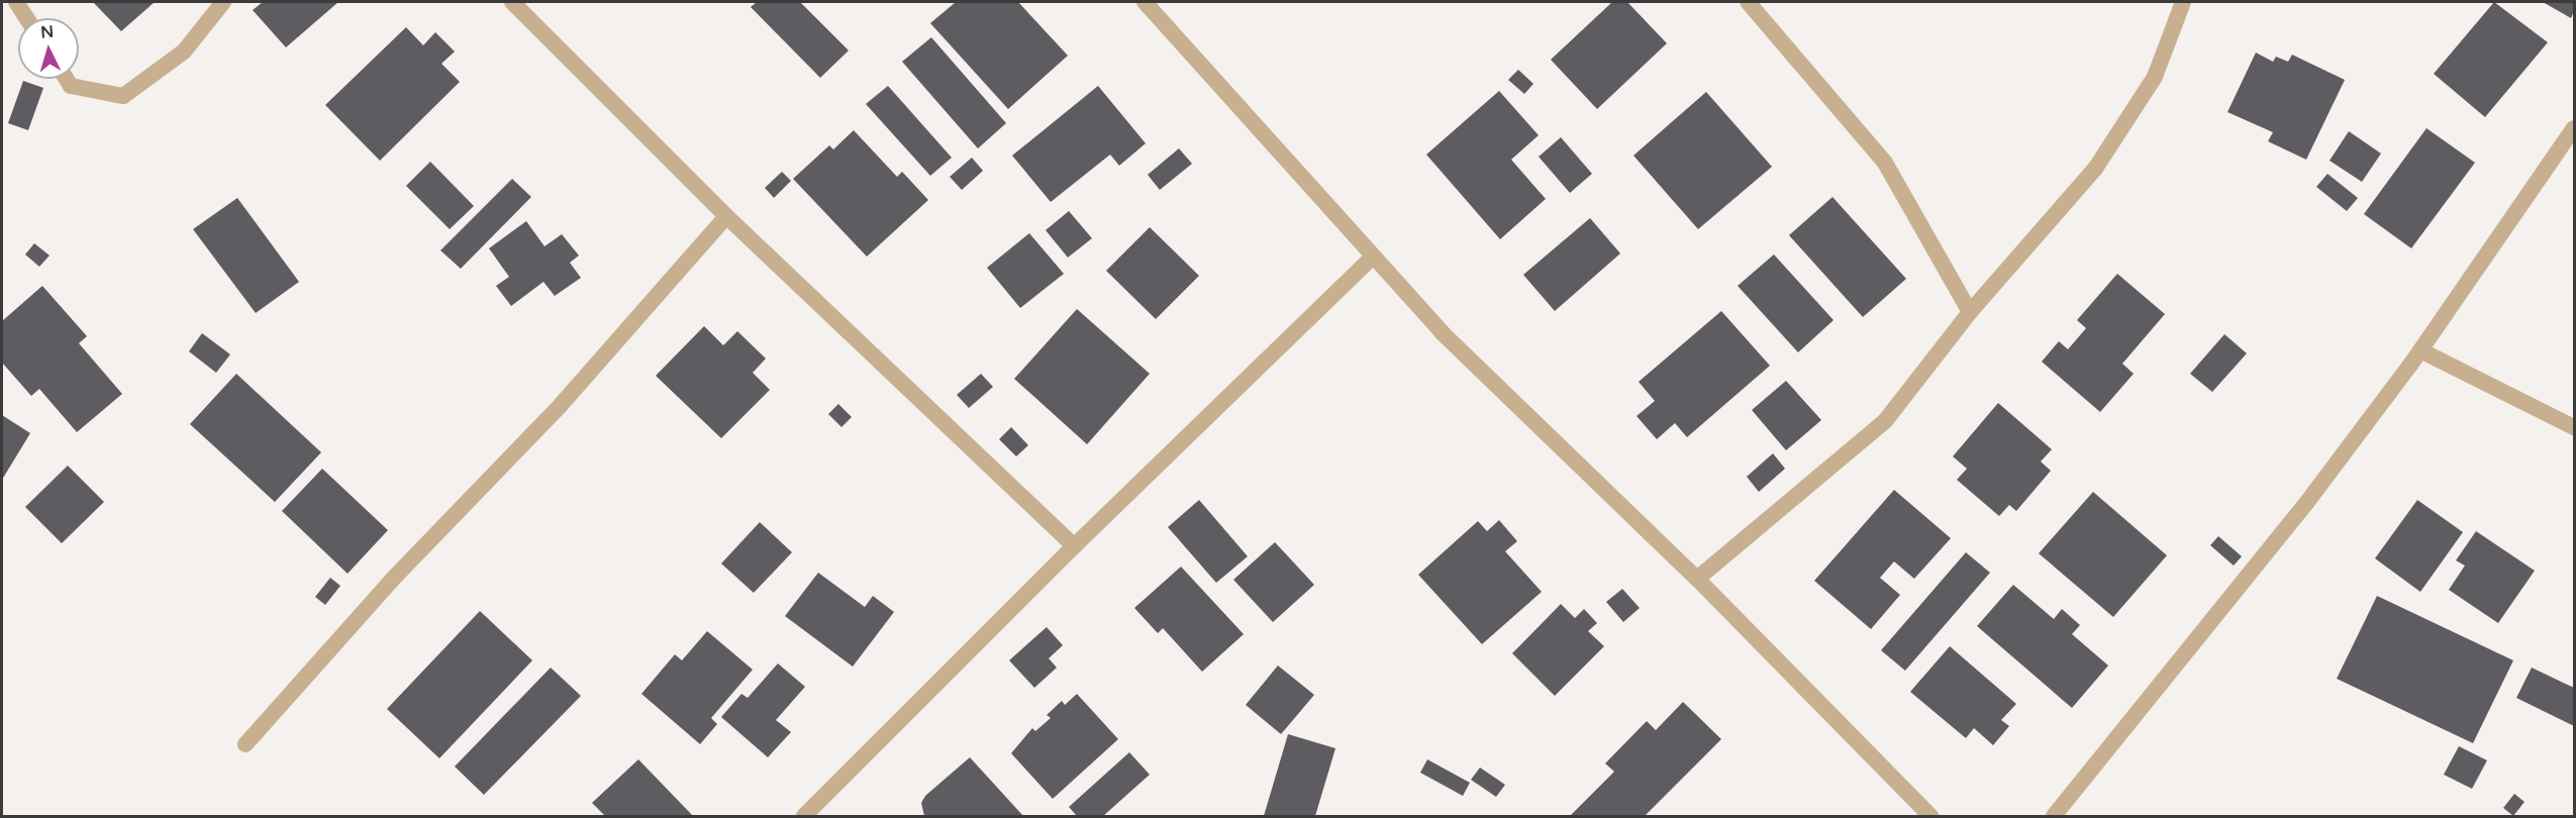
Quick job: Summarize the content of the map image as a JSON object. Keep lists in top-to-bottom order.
{
  "north": "top"
}
